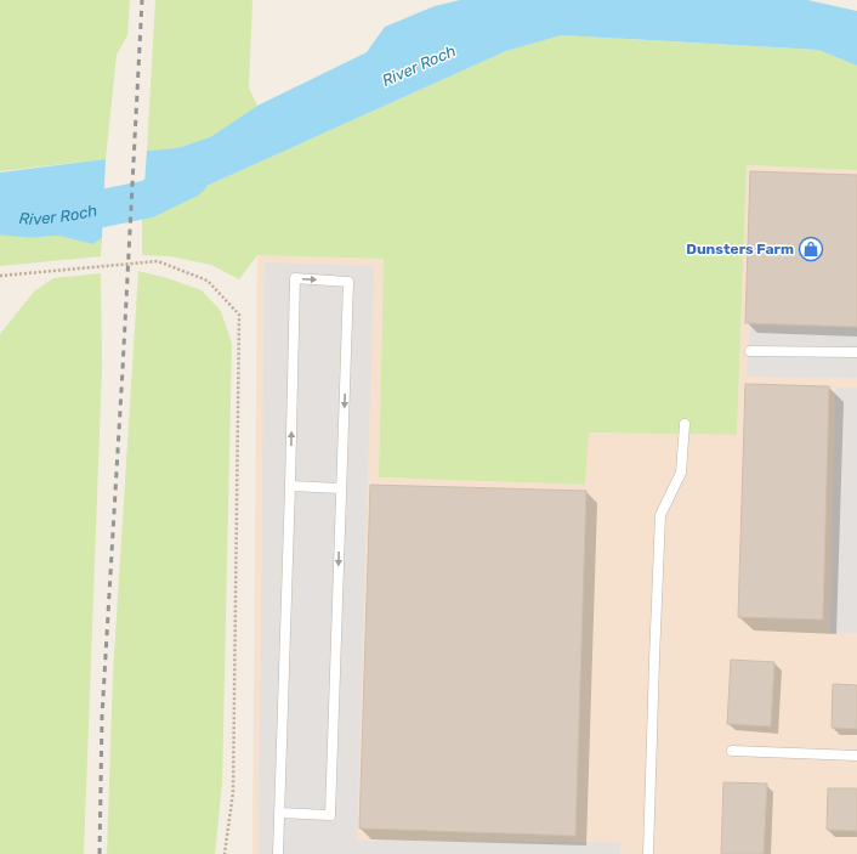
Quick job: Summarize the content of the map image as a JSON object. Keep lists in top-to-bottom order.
{
  "water": ["River Roch"],
  "places": {
    "shop": ["Dunsters Farm"]
  }
}
